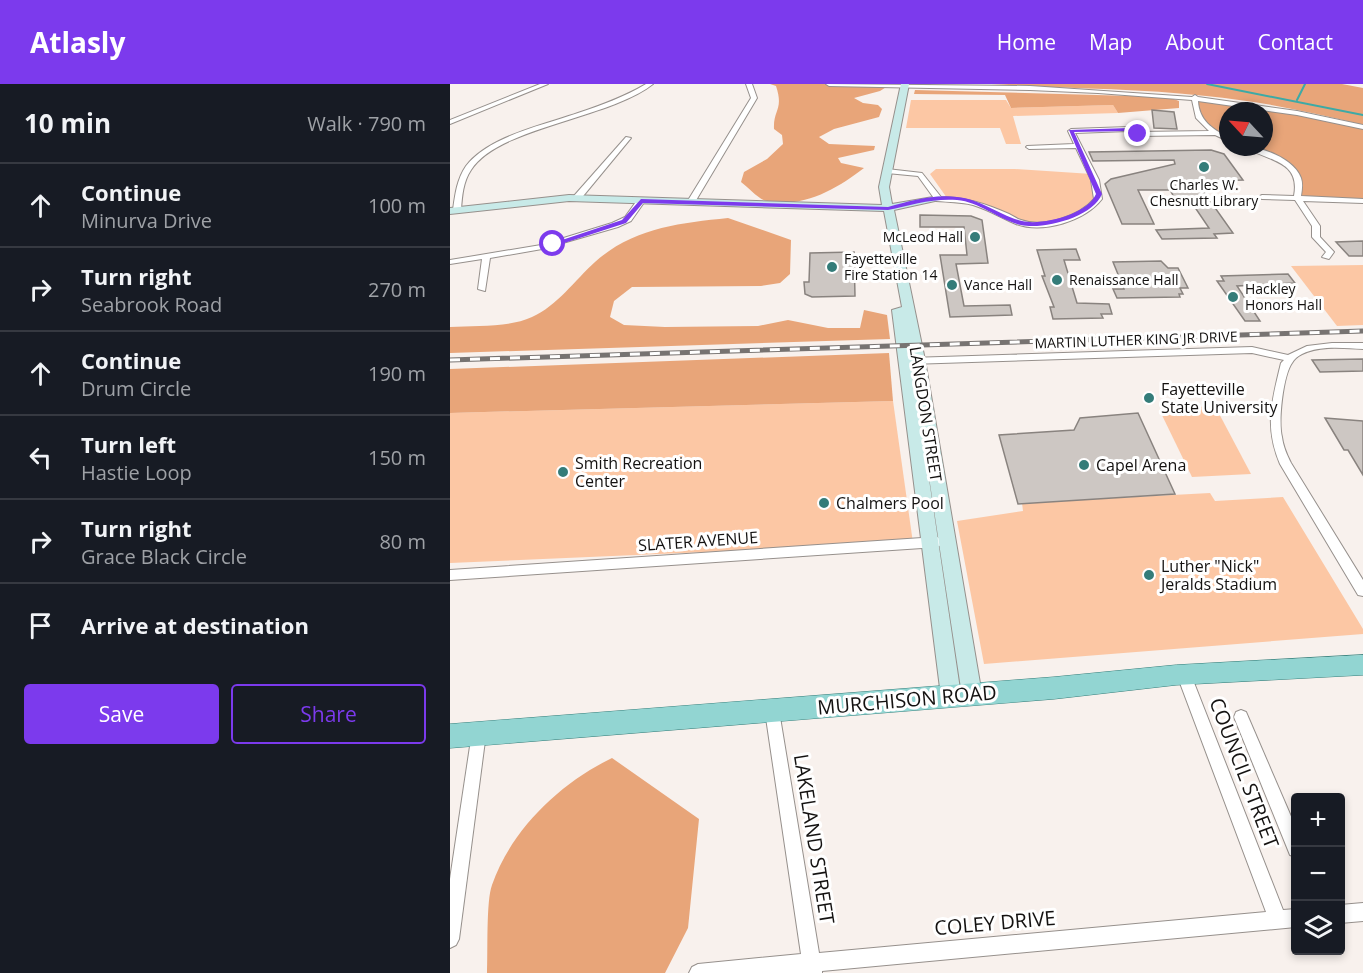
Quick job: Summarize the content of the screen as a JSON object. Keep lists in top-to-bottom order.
{
  "streets": {
    "main road": ["MURCHISON ROAD"],
    "street": [
      "MARTIN LUTHER KING JR DRIVE",
      "LANGDON STREET",
      "SLATER AVENUE",
      "COUNCIL STREET",
      "LAKELAND STREET",
      "COLEY DRIVE"
    ]
  },
  "crossings": [
    ["MARTIN LUTHER KING JR DRIVE", "LANGDON STREET"],
    ["LANGDON STREET", "SLATER AVENUE"],
    ["LANGDON STREET", "MURCHISON ROAD"],
    ["MURCHISON ROAD", "COUNCIL STREET"],
    ["MURCHISON ROAD", "LAKELAND STREET"],
    ["COUNCIL STREET", "COLEY DRIVE"],
    ["LAKELAND STREET", "COLEY DRIVE"]
  ],
  "places": [
    "Charles W. Chesnutt Library",
    "McLeod Hall",
    "Fayetteville Fire Station 14",
    "Renaissance Hall",
    "Vance Hall",
    "Hackley Honors Hall",
    "Fayetteville State University",
    "Capel Arena",
    "Smith Recreation Center",
    "Chalmers Pool",
    "Luther \"Nick\" Jeralds Stadium"
  ],
  "north": "top left",
  "page": {
    "header": "Atlasly",
    "nav": [
      "Home",
      "Map",
      "About",
      "Contact"
    ],
    "heading": ["10 min", "Walk · 790 m"],
    "list": [
      ["Continue", "Minurva Drive", "100 m"],
      ["Turn right", "Seabrook Road", "270 m"],
      ["Continue", "Drum Circle", "190 m"],
      ["Turn left", "Hastie Loop", "150 m"],
      ["Turn right", "Grace Black Circle", "80 m"],
      "Arrive at destination"
    ],
    "buttons": ["Save", "Share"],
    "map_buttons": ["+", "−"]
  }
}
